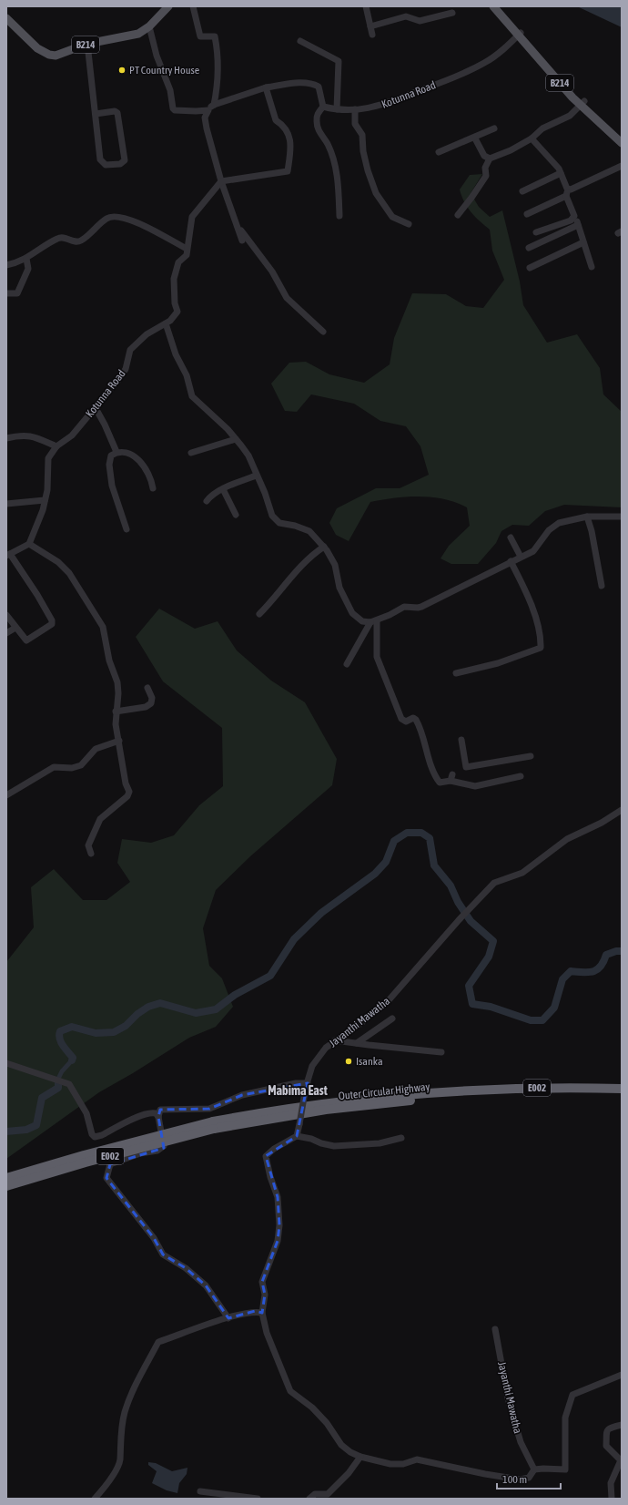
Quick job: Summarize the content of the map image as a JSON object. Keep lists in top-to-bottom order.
{
  "streets": {
    "highway": ["E002", "Outer Circular Highway"],
    "main road": ["B214"],
    "street": ["Kotunna Road", "Jayanthi Mawatha"]
  },
  "crossings": [
    ["B214", "Kotunna Road"]
  ],
  "districts": ["Mabima East"],
  "places": ["PT Country House", "Isanka"],
  "scale_bar": "100 m"
}
